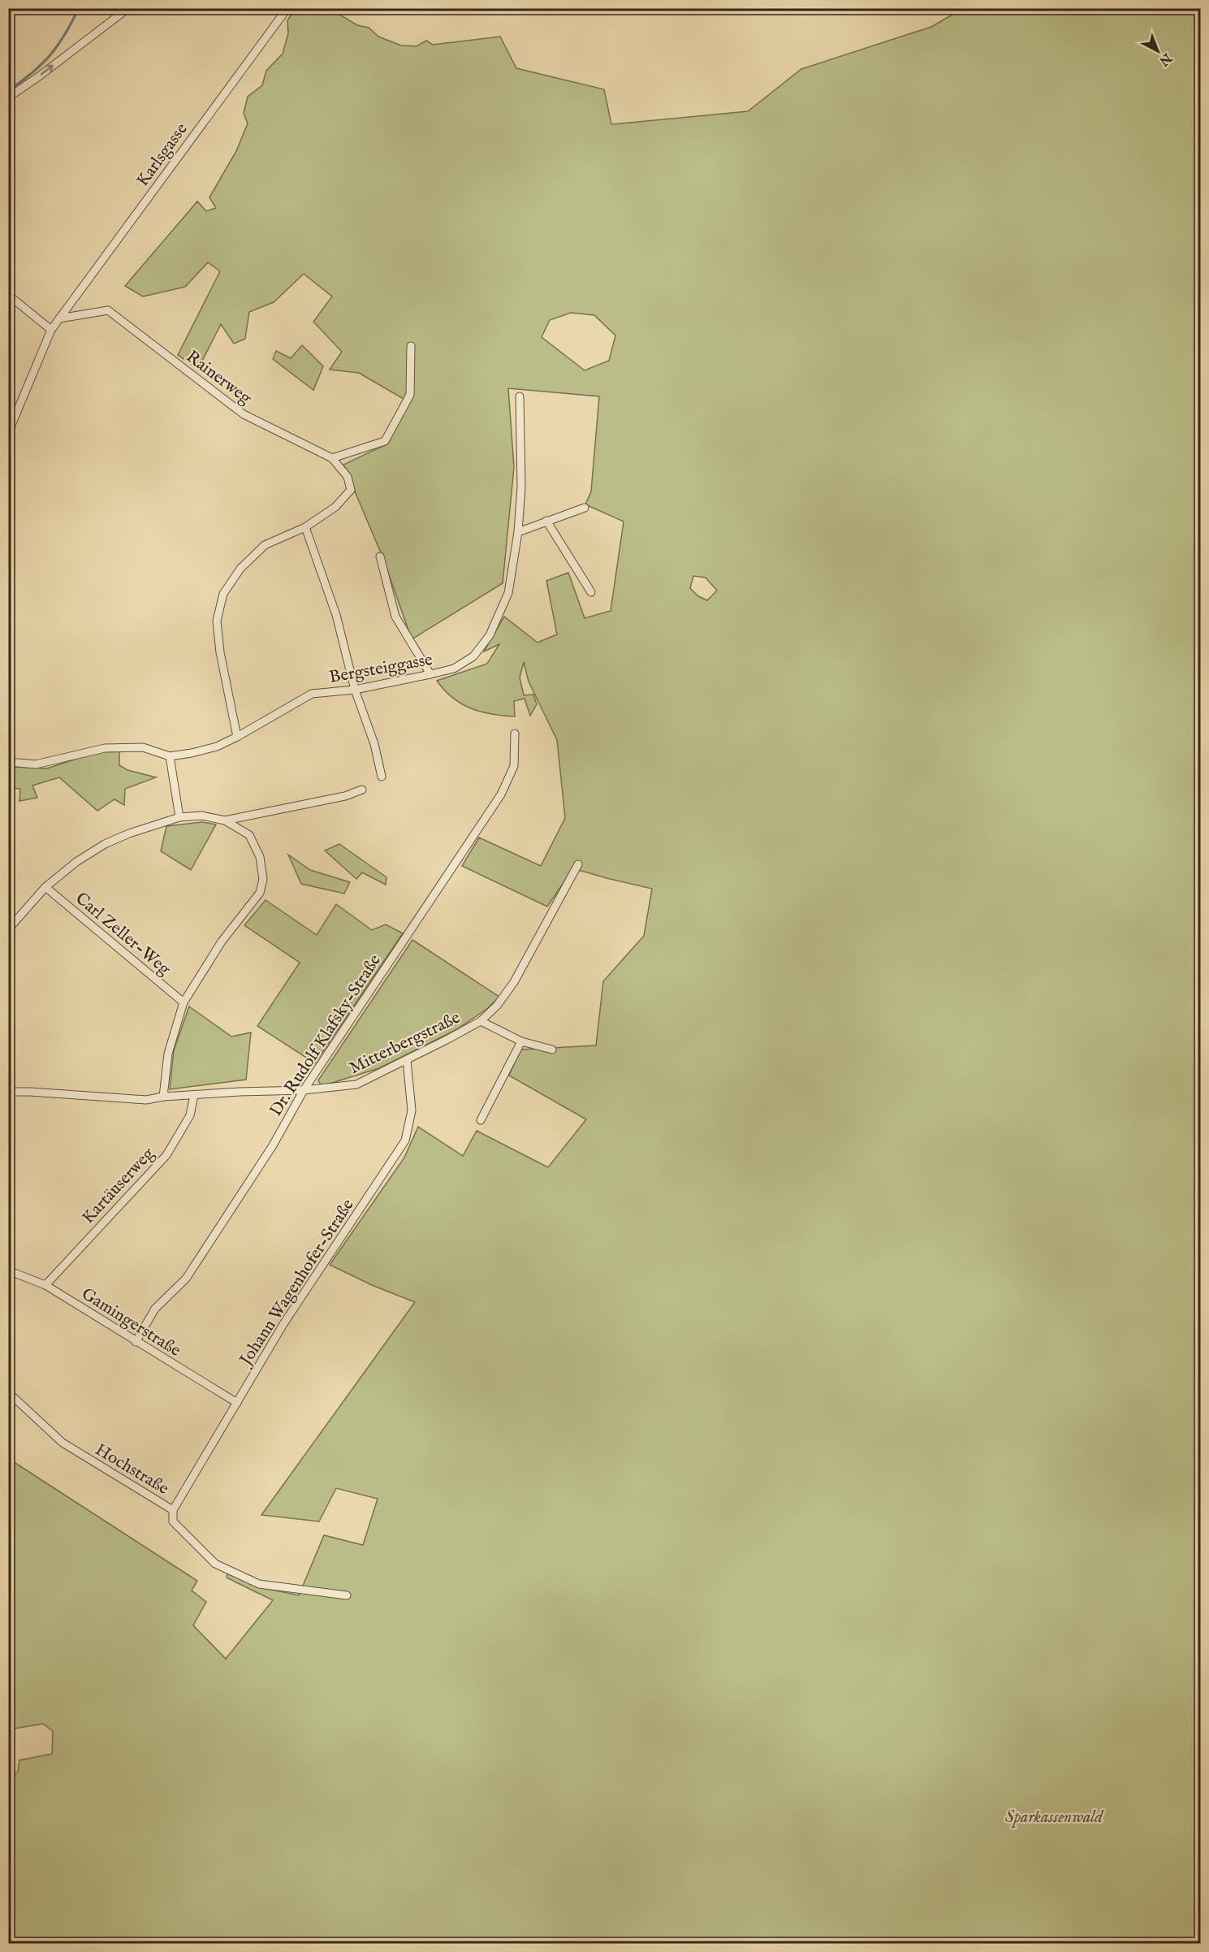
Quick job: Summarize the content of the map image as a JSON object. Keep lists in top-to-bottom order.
{
  "streets": {
    "street": [
      "Karlsgasse",
      "Rainerweg",
      "Bergsteiggasse",
      "Carl Zeller-Weg",
      "Dr. Rudolf Klafsky-Straße",
      "Mitterbergstraße",
      "Kartäuserweg",
      "Johann Wagenhofer-Straße",
      "Gamingerstraße",
      "Hochstraße"
    ]
  },
  "crossings": [
    ["Karlsgasse", "Rainerweg"],
    ["Dr. Rudolf Klafsky-Straße", "Mitterbergstraße"],
    ["Dr. Rudolf Klafsky-Straße", "Gamingerstraße"],
    ["Mitterbergstraße", "Kartäuserweg"],
    ["Mitterbergstraße", "Johann Wagenhofer-Straße"],
    ["Kartäuserweg", "Gamingerstraße"],
    ["Johann Wagenhofer-Straße", "Gamingerstraße"],
    ["Johann Wagenhofer-Straße", "Hochstraße"]
  ],
  "parks": ["Sparkassenwald"],
  "north": "bottom right"
}
